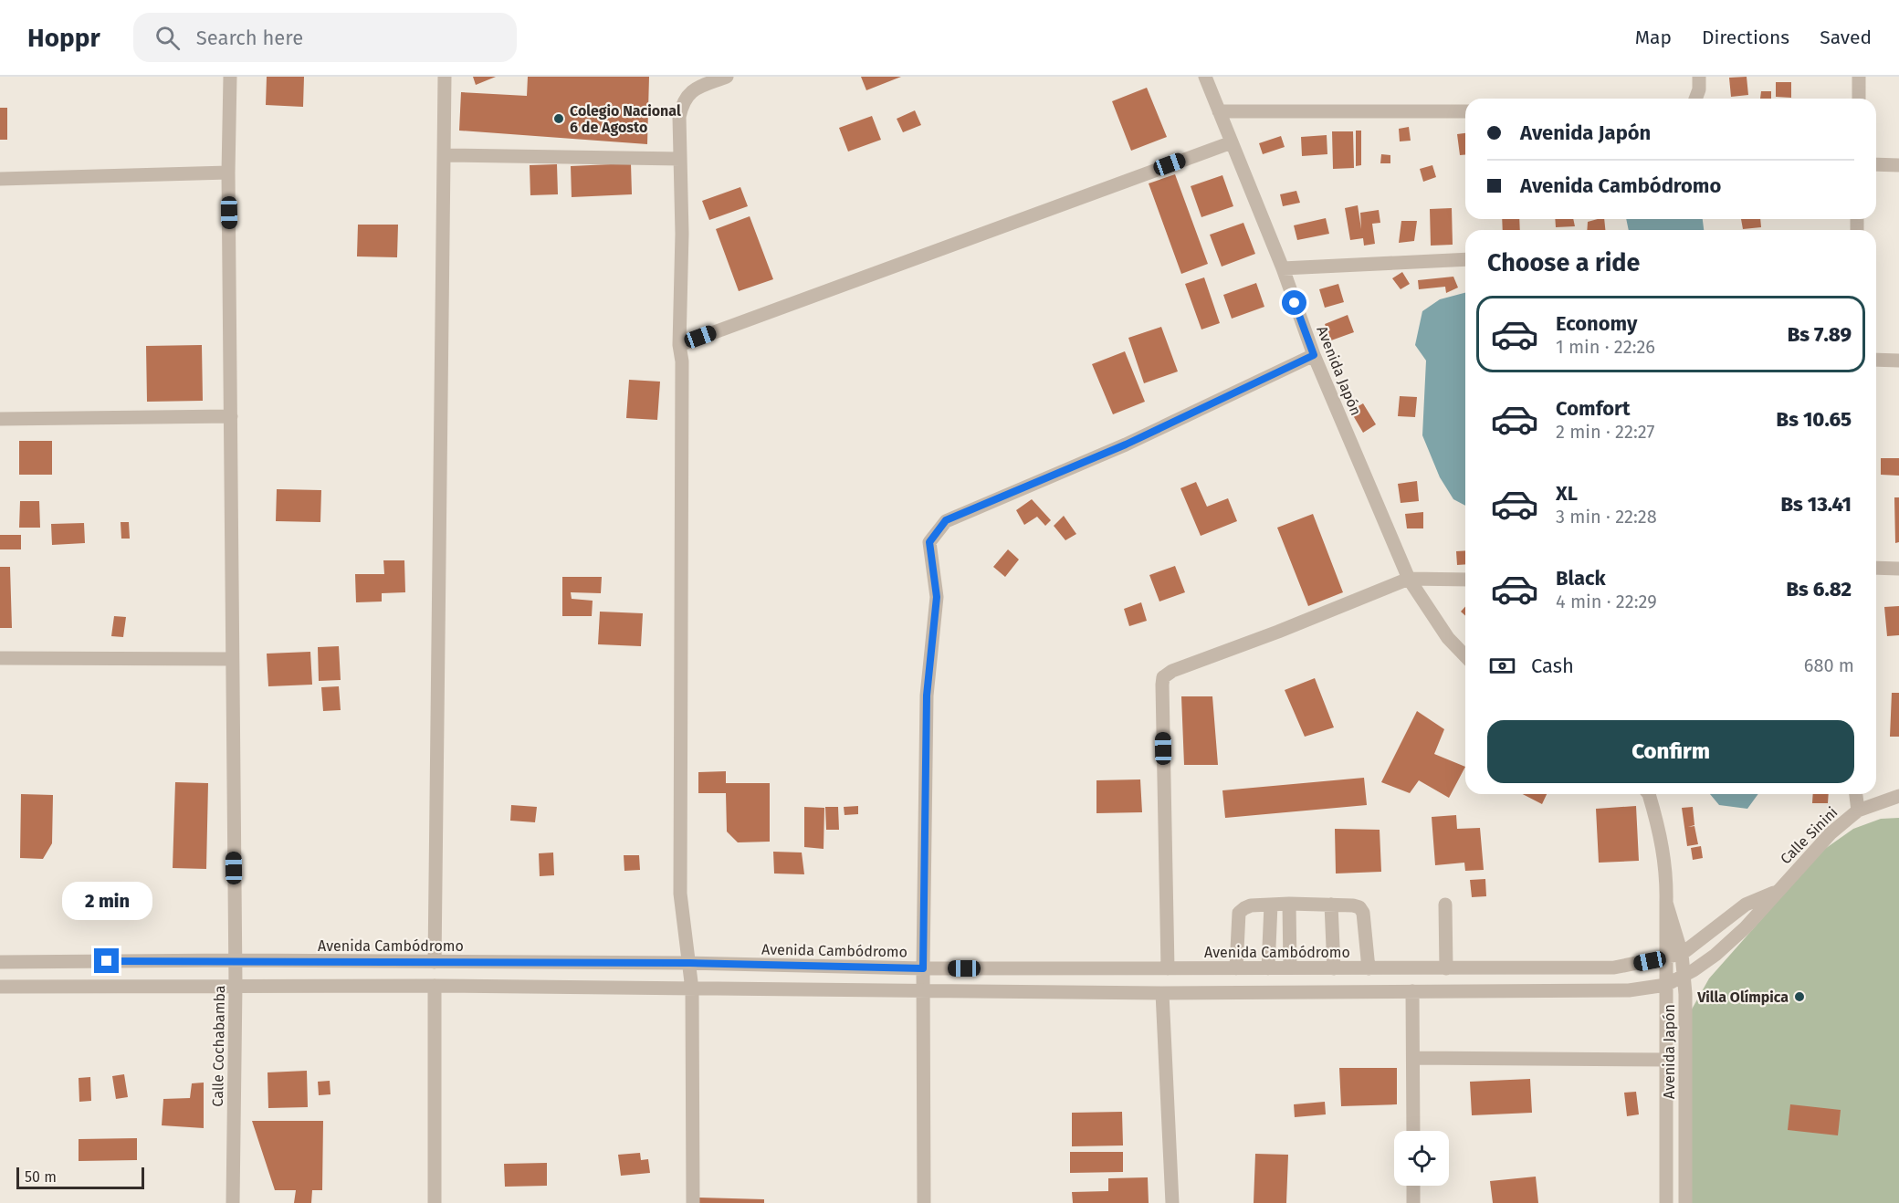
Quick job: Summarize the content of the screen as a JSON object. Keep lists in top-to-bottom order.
{
  "streets": {
    "street": [
      "Avenida Japón",
      "Calle Sinini",
      "Avenida Cambódromo",
      "Calle Cochabamba"
    ]
  },
  "crossings": [
    ["Avenida Japón", "Calle Sinini"],
    ["Avenida Japón", "Avenida Cambódromo"],
    ["Calle Sinini", "Avenida Cambódromo"],
    ["Avenida Cambódromo", "Calle Cochabamba"]
  ],
  "places": ["Colegio Nacional 6 de Agosto", "Villa Olímpica"],
  "scale_bar": "50 m",
  "page": {
    "header": "Hoppr",
    "search": "Search here",
    "nav": ["Map", "Directions", "Saved"],
    "banner": ["Avenida Japón", "Avenida Cambódromo"],
    "heading": "Choose a ride",
    "list": [
      {
        "name": "Economy",
        "note": "1 min · 22:26",
        "value": "Bs 7.89"
      },
      {
        "name": "Comfort",
        "note": "2 min · 22:27",
        "value": "Bs 10.65"
      },
      {
        "name": "XL",
        "note": "3 min · 22:28",
        "value": "Bs 13.41"
      },
      {
        "name": "Black",
        "note": "4 min · 22:29",
        "value": "Bs 6.82"
      }
    ],
    "pay": ["Cash", "680 m"],
    "buttons": "Confirm",
    "bubble": "2 min",
    "scale": "50 m"
  }
}
